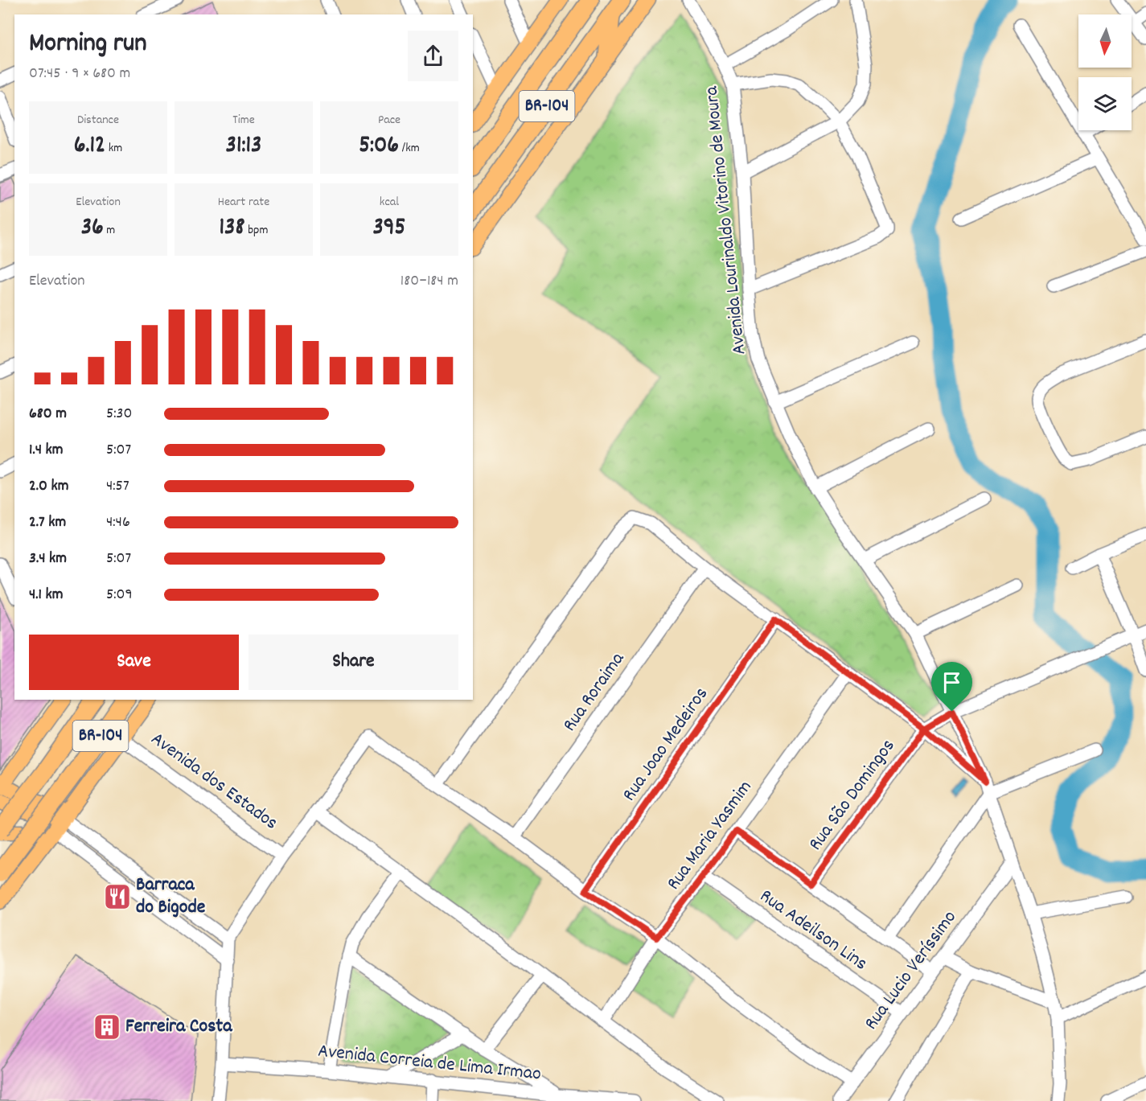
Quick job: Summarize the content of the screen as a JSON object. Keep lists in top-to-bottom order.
{
  "streets": {
    "highway": ["BR-104"],
    "main road": ["Avenida dos Estados"],
    "street": [
      "Avenida Lourinaldo Vitorino de Moura",
      "Rua Roraima",
      "Rua Joao Medeiros",
      "Rua São Domingos",
      "Rua Maria Yasmim",
      "Rua Adeilson Lins",
      "Rua Lucio Veríssimo",
      "Avenida Correia de Lima Irmao"
    ]
  },
  "crossings": [
    ["Avenida Lourinaldo Vitorino de Moura", "Rua Lucio Veríssimo"],
    ["Rua Maria Yasmim", "Rua Adeilson Lins"],
    ["Rua Adeilson Lins", "Rua Lucio Veríssimo"]
  ],
  "places": {
    "restaurant": ["Barraca do Bigode"],
    "building": ["Ferreira Costa"]
  },
  "north": "bottom",
  "page": {
    "heading": ["Morning run", "07:45 · 9 × 680 m"],
    "stats": [
      ["Distance", "6.12 km"],
      ["Time", "31:13"],
      ["Pace", "5:06 /km"],
      ["Elevation", "36 m"],
      ["Heart rate", "138 bpm"],
      ["kcal", "395"]
    ],
    "chart": ["Elevation", "180–184 m"],
    "list": [
      {
        "name": "680 m",
        "note": "5:30"
      },
      {
        "name": "1.4 km",
        "note": "5:07"
      },
      {
        "name": "2.0 km",
        "note": "4:57"
      },
      {
        "name": "2.7 km",
        "note": "4:46"
      },
      {
        "name": "3.4 km",
        "note": "5:07"
      },
      {
        "name": "4.1 km",
        "note": "5:09"
      }
    ],
    "buttons": ["Save", "Share"]
  }
}
